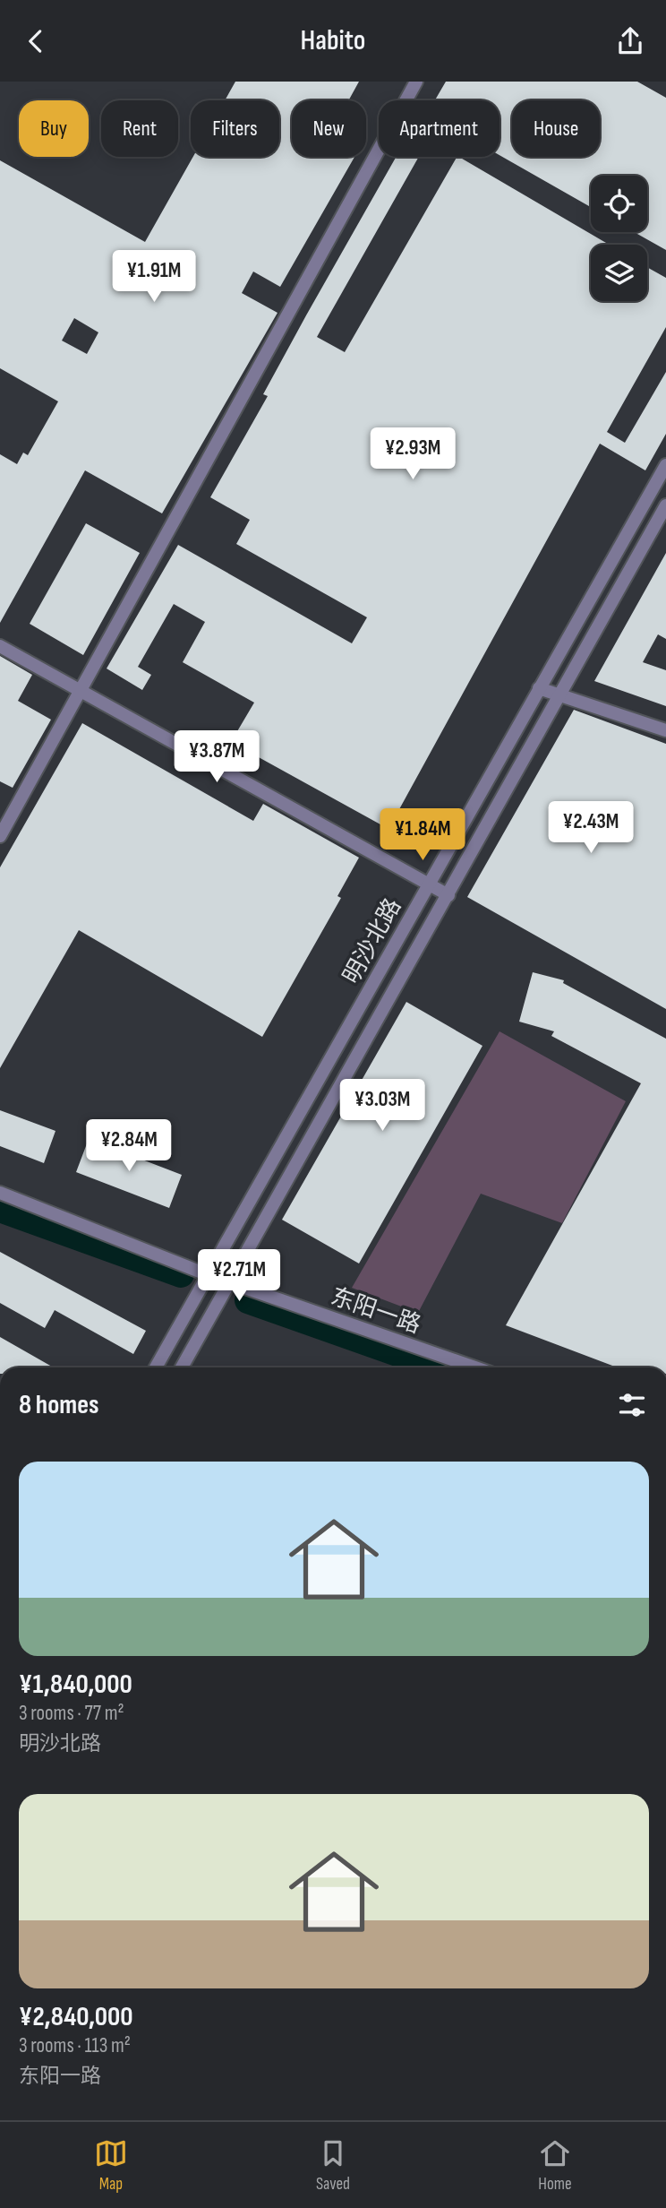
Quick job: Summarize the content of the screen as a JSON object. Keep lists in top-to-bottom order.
{
  "streets": {
    "street": ["明沙北路", "东阳一路"]
  },
  "crossings": [
    ["明沙北路", "东阳一路"]
  ],
  "page": {
    "header": "Habito",
    "chip": [
      "Buy",
      "Rent",
      "Filters",
      "New",
      "Apartment",
      "House"
    ],
    "price": [
      "¥1.91M",
      "¥2.93M",
      "¥3.87M",
      "¥2.43M",
      "¥1.84M",
      "¥3.03M",
      "¥2.84M",
      "¥2.71M"
    ],
    "heading": "8 homes",
    "list": [
      {
        "name": "¥1,840,000",
        "note": "3 rooms · 77 m² · 明沙北路"
      },
      {
        "name": "¥2,840,000",
        "note": "3 rooms · 113 m² · 东阳一路"
      }
    ],
    "tabs": ["Map", "Saved", "Home"]
  }
}
